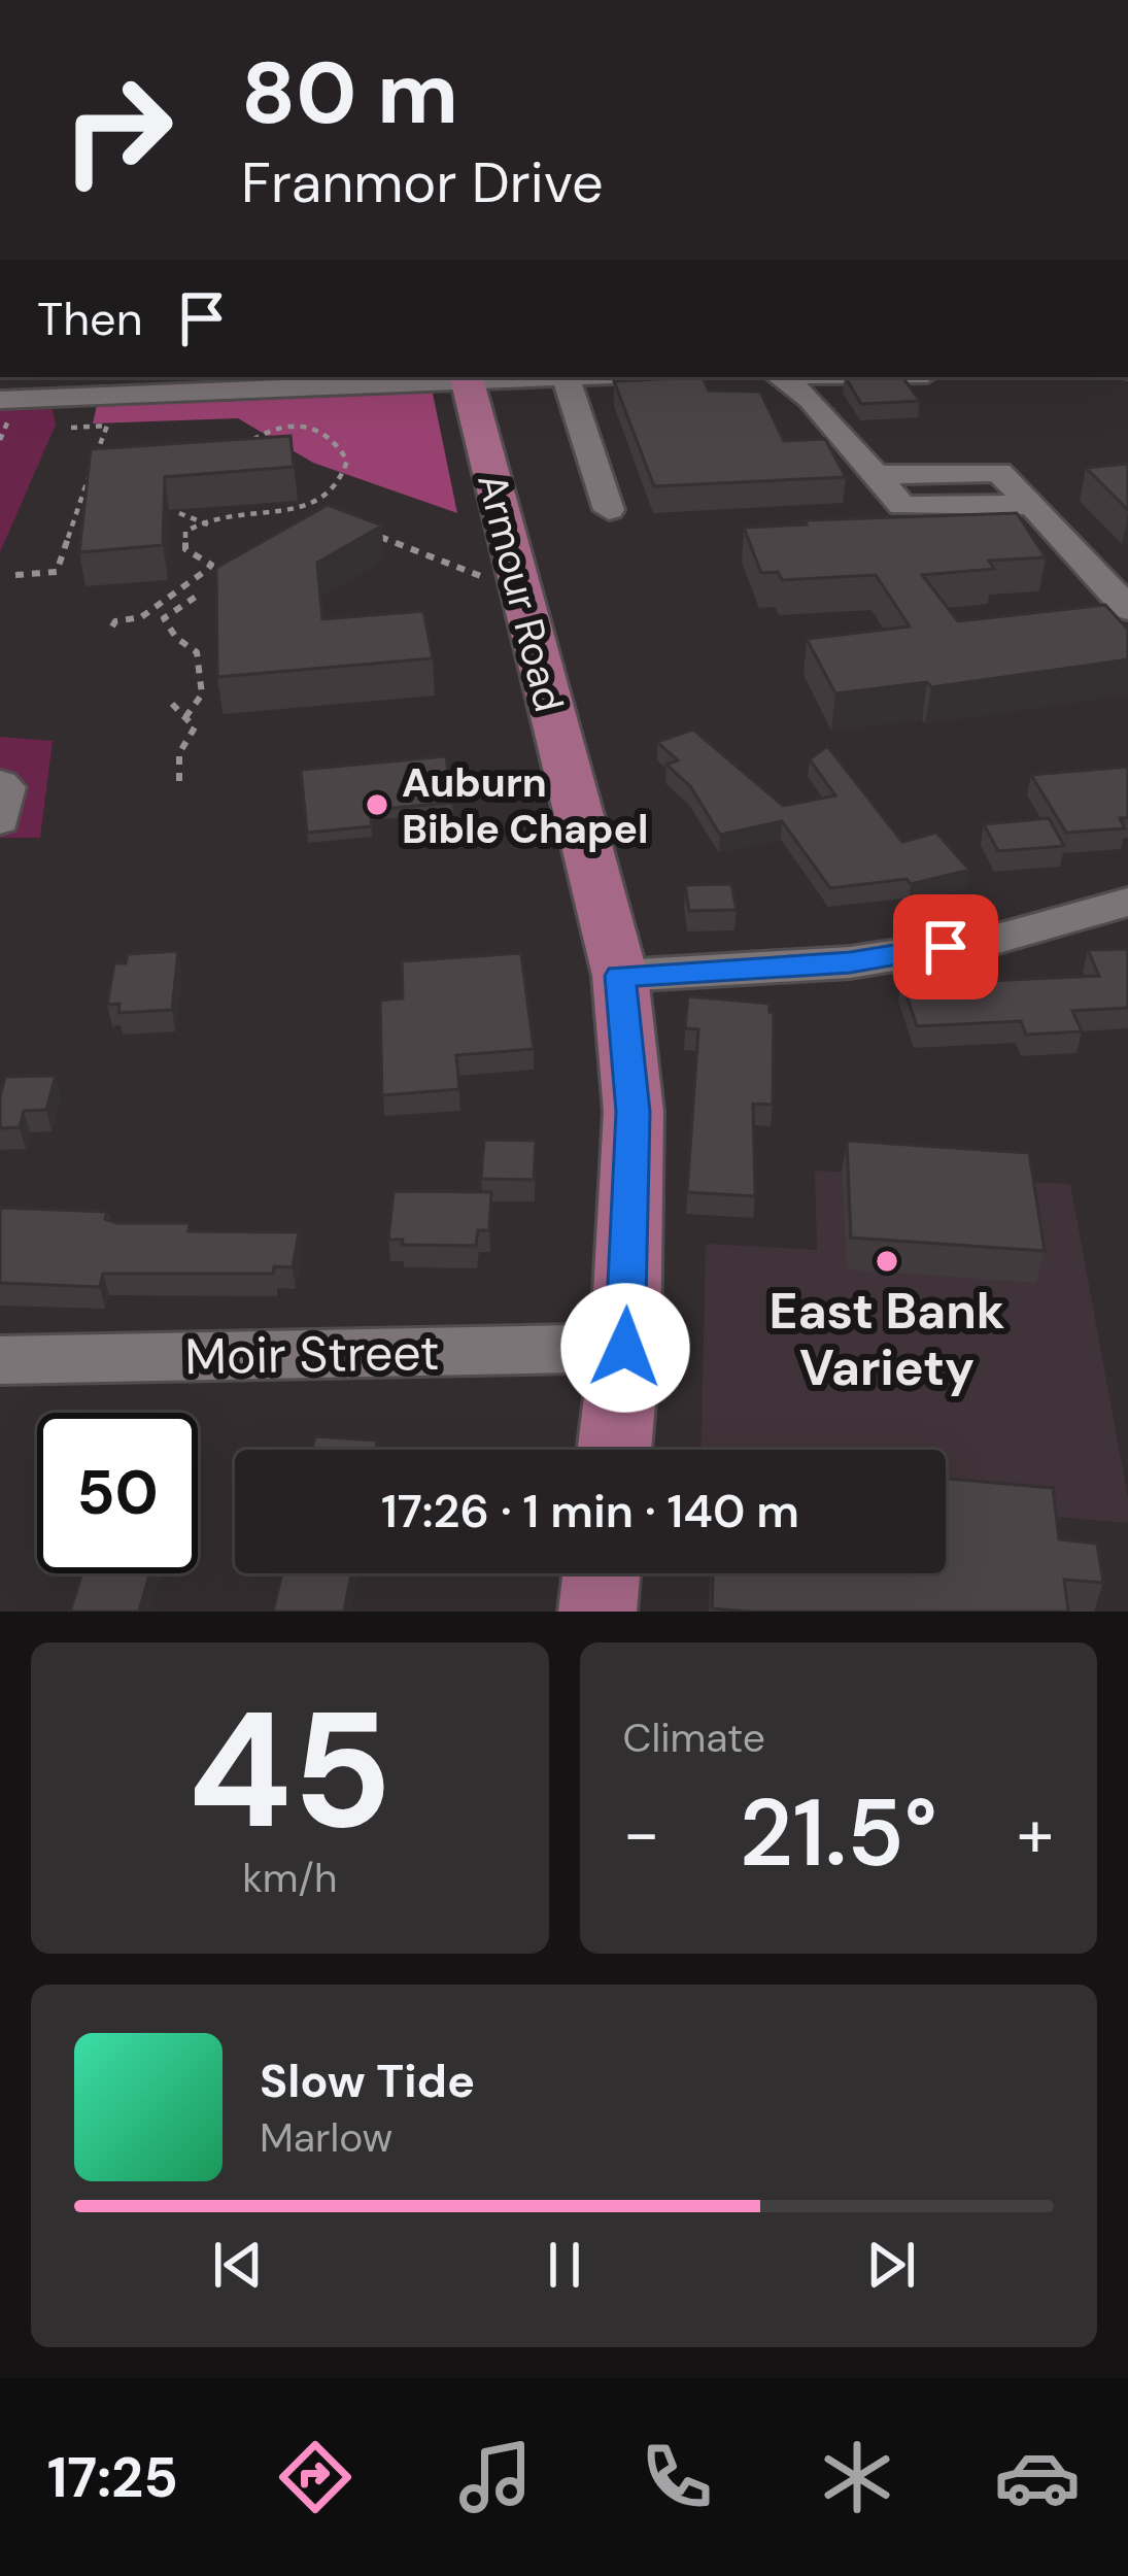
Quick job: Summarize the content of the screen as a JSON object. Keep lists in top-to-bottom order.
{
  "streets": {
    "main road": ["Armour Road"],
    "street": ["Moir Street"]
  },
  "crossings": [
    ["Armour Road", "Moir Street"]
  ],
  "places": ["Auburn Bible Chapel", "East Bank Variety"],
  "page": {
    "turn": ["80 m", "Franmor Drive"],
    "then": "Then",
    "limit": "50",
    "trip": "17:26 · 1 min · 140 m",
    "tile": [
      ["45", "km/h"],
      "Climate"
    ],
    "heat": ["−", "21.5°", "+"],
    "song": ["Slow Tide", "Marlow"],
    "tabs": "17:25"
  }
}
